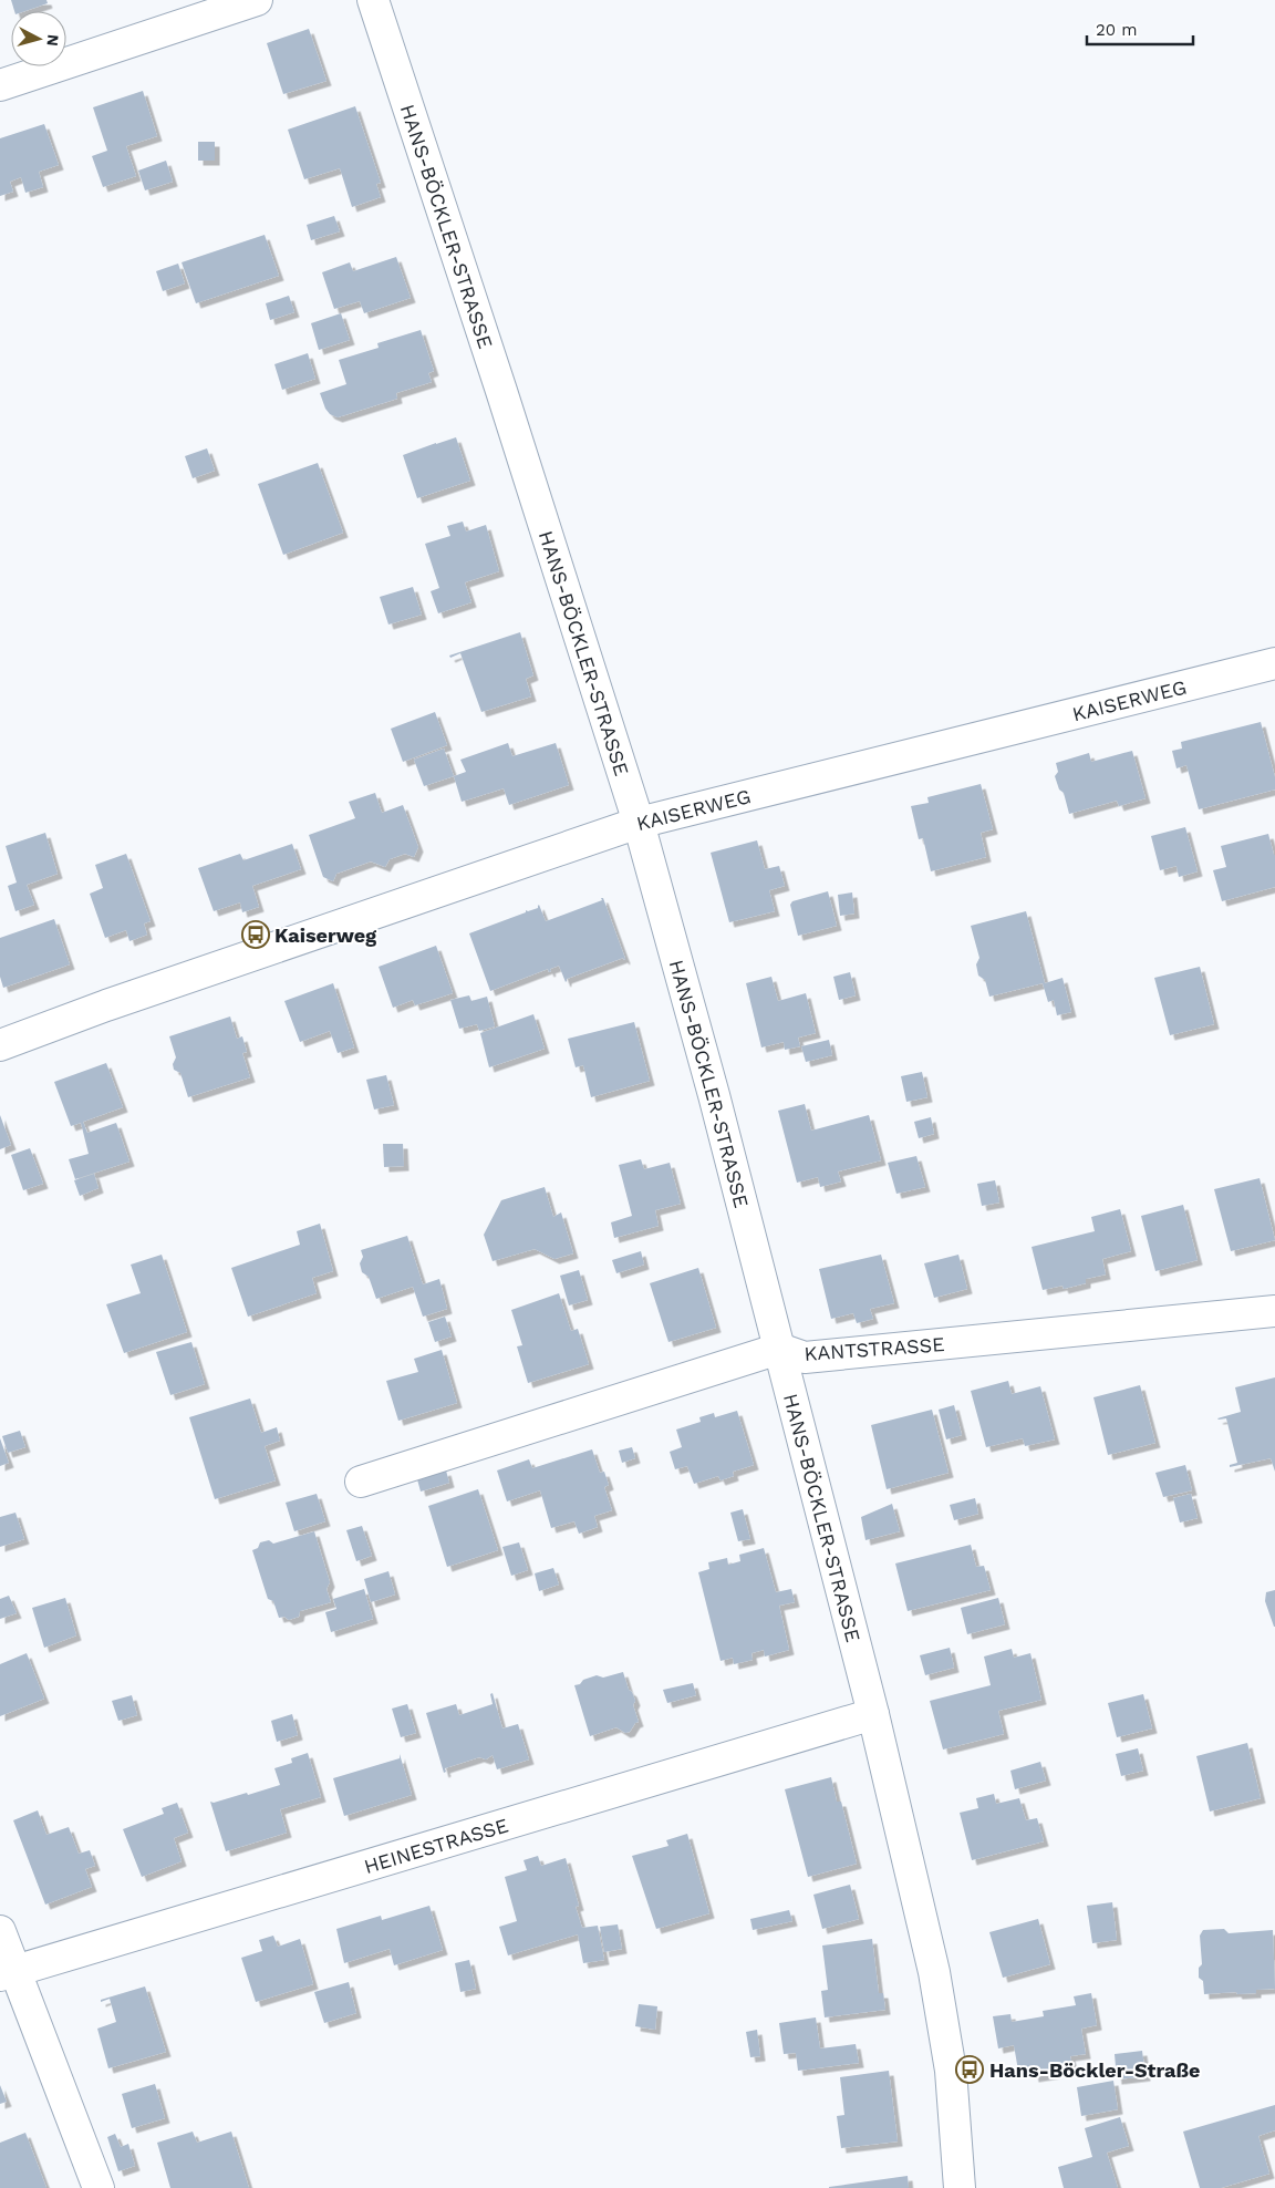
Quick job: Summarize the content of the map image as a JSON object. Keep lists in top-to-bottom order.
{
  "streets": {
    "street": [
      "HANS-BÖCKLER-STRASSE",
      "KAISERWEG",
      "KANTSTRASSE",
      "HEINESTRASSE"
    ]
  },
  "crossings": [
    ["HANS-BÖCKLER-STRASSE", "KAISERWEG"],
    ["HANS-BÖCKLER-STRASSE", "KANTSTRASSE"],
    ["HANS-BÖCKLER-STRASSE", "HEINESTRASSE"]
  ],
  "places": {
    "bus stop": ["Kaiserweg", "Hans-Böckler-Straße"]
  },
  "scale_bar": "20 m",
  "north": "right"
}
